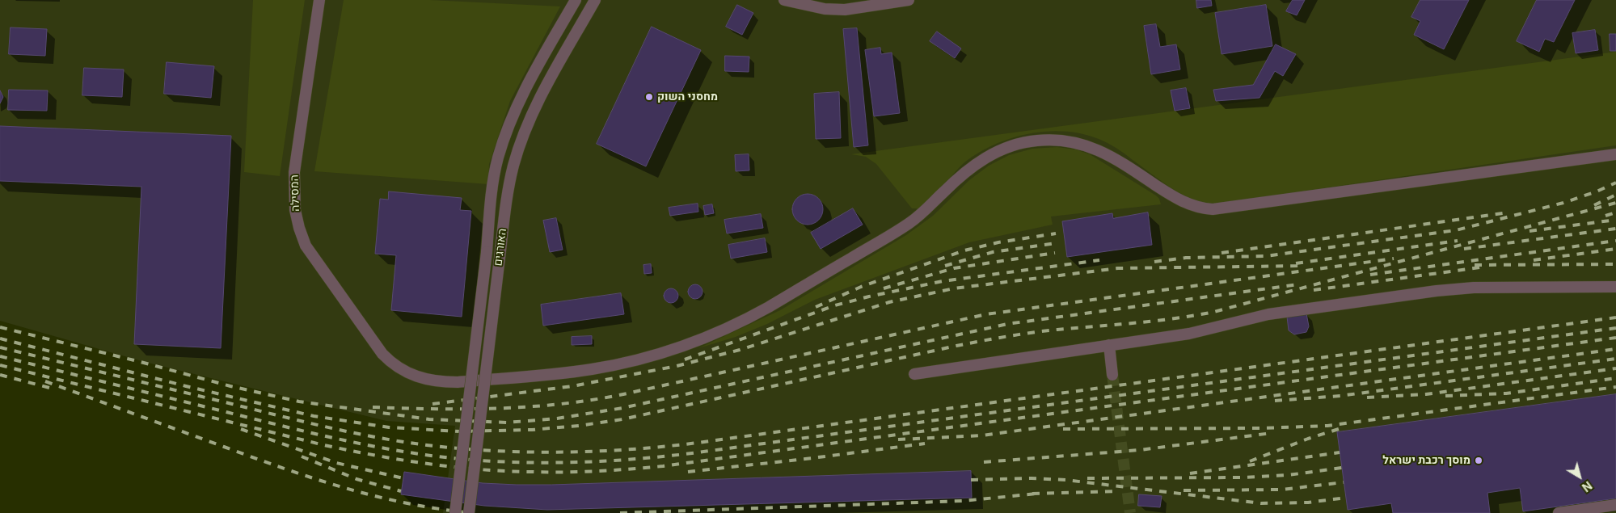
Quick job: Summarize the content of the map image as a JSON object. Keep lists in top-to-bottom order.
{
  "streets": {
    "street": ["המסילה", "האורגים"]
  },
  "places": ["מחסני השוק", "מוסך רכבת ישראל"],
  "north": "bottom right"
}
